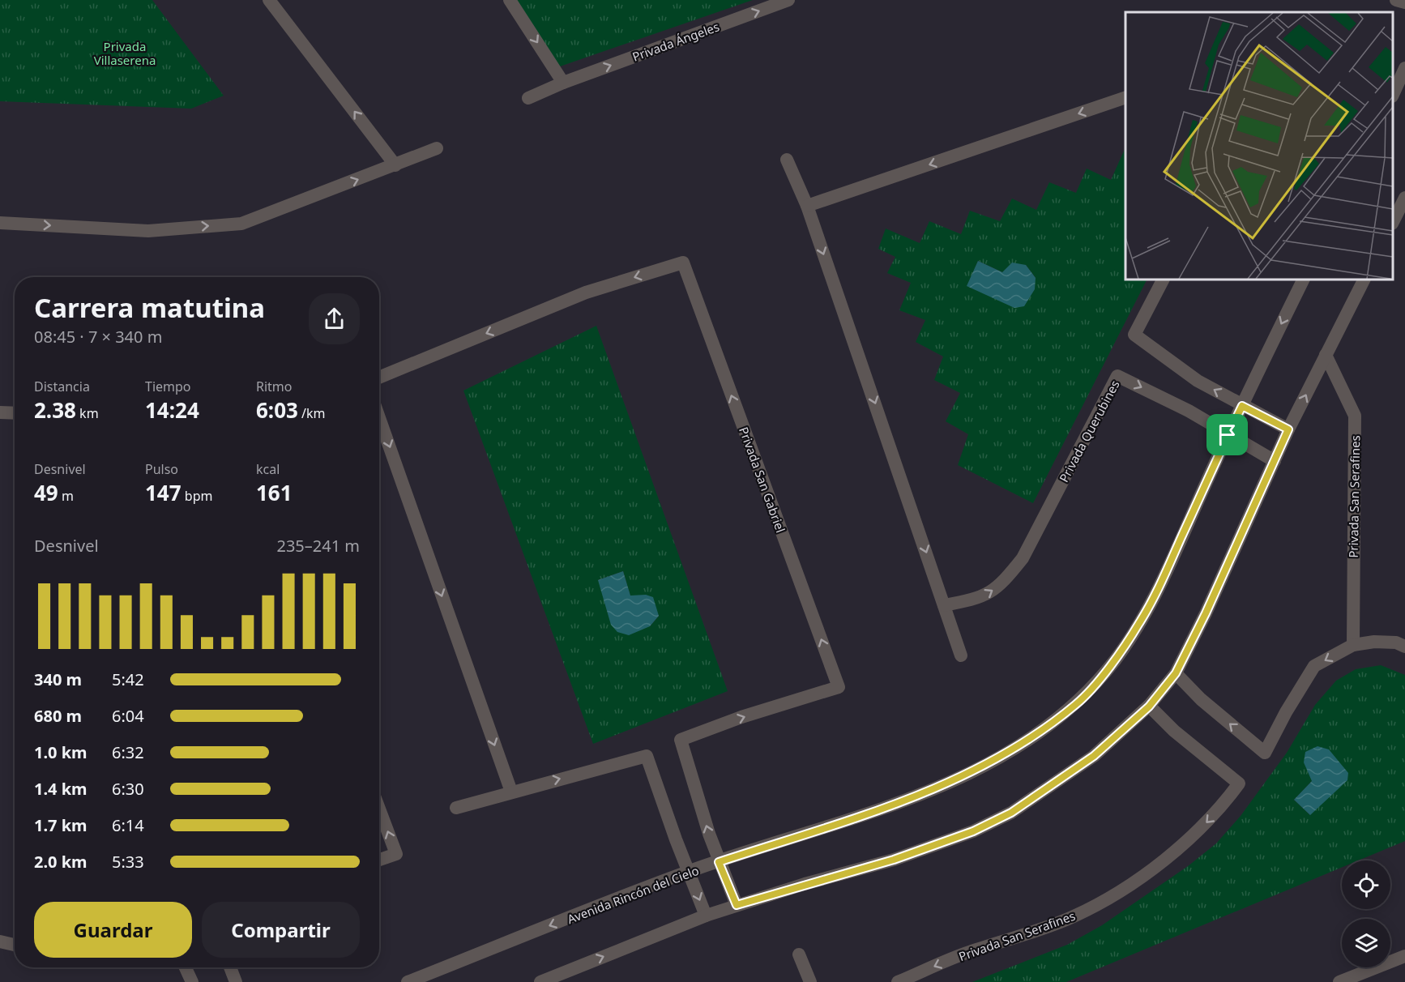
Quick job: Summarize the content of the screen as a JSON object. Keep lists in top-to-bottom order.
{
  "streets": {
    "street": [
      "Privada Ángeles",
      "Privada Querubines",
      "Privada San Gabriel",
      "Privada San Serafines",
      "Avenida Rincón del Cielo"
    ]
  },
  "crossings": [
    ["Privada Querubines", "Avenida Rincón del Cielo"],
    ["Privada San Gabriel", "Avenida Rincón del Cielo"]
  ],
  "one_way": ["Privada Ángeles"],
  "parks": ["Privada Villaserena"],
  "page": {
    "heading": ["Carrera matutina", "08:45 · 7 × 340 m"],
    "stats": [
      ["Distancia", "2.38 km"],
      ["Tiempo", "14:24"],
      ["Ritmo", "6:03 /km"],
      ["Desnivel", "49 m"],
      ["Pulso", "147 bpm"],
      ["kcal", "161"]
    ],
    "chart": ["Desnivel", "235–241 m"],
    "list": [
      {
        "name": "340 m",
        "note": "5:42"
      },
      {
        "name": "680 m",
        "note": "6:04"
      },
      {
        "name": "1.0 km",
        "note": "6:32"
      },
      {
        "name": "1.4 km",
        "note": "6:30"
      },
      {
        "name": "1.7 km",
        "note": "6:14"
      },
      {
        "name": "2.0 km",
        "note": "5:33"
      }
    ],
    "buttons": ["Guardar", "Compartir"]
  }
}
